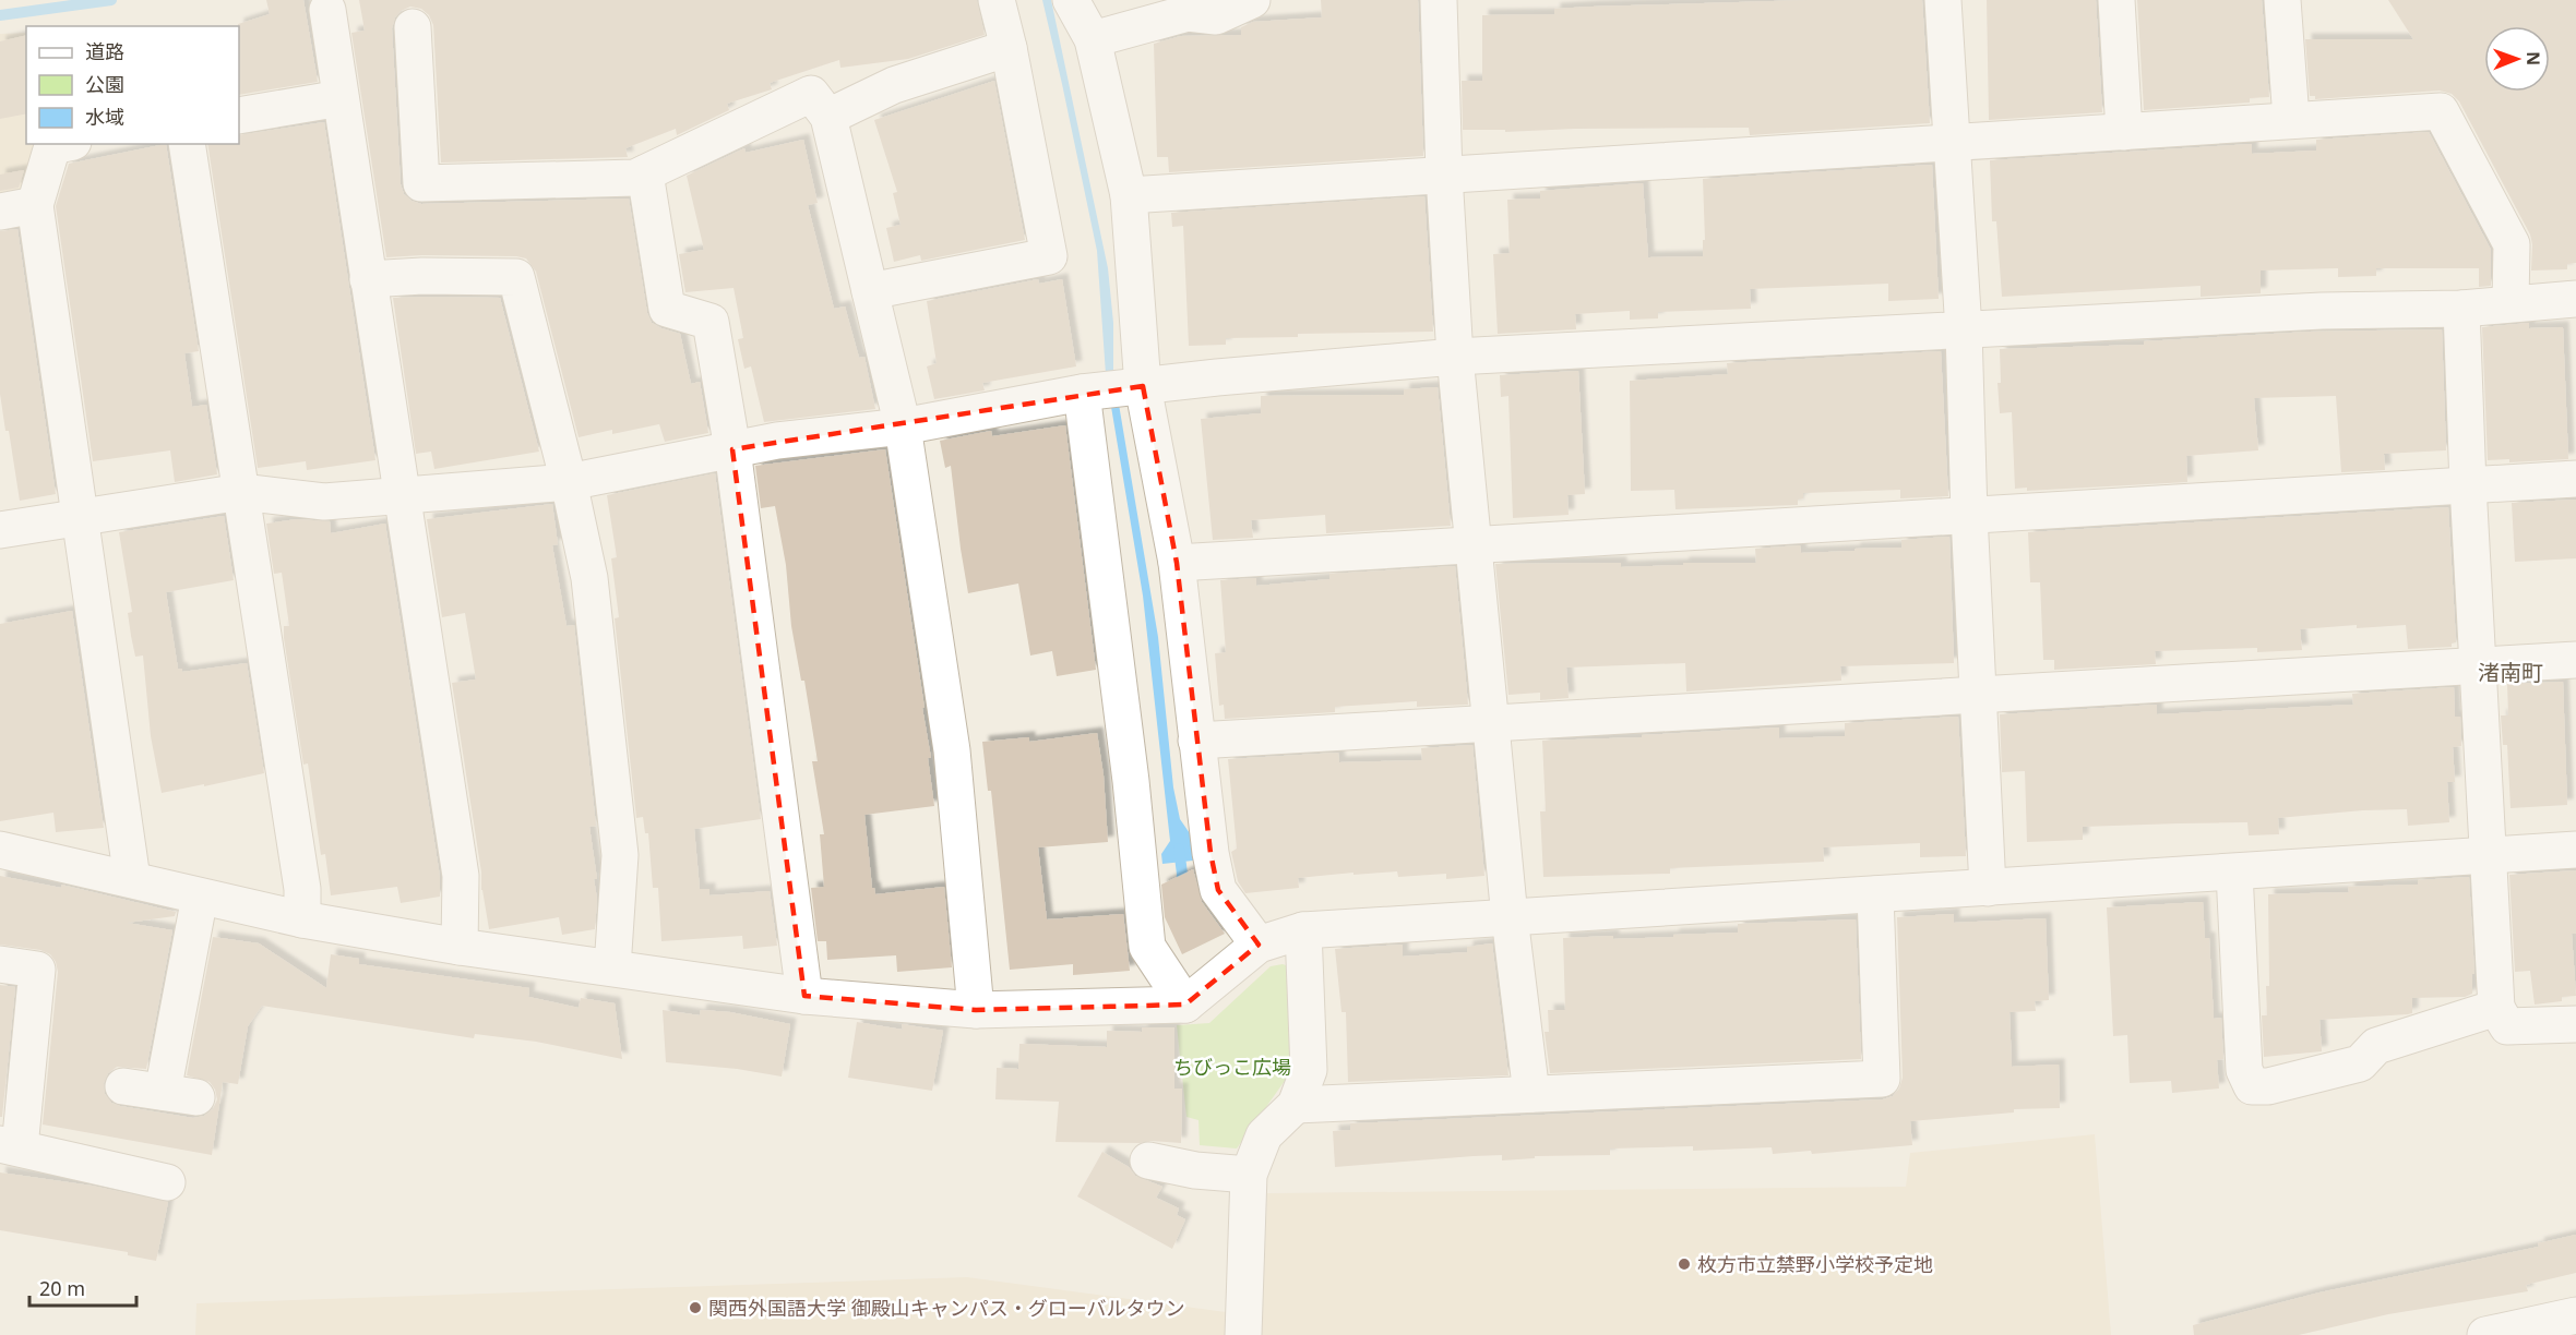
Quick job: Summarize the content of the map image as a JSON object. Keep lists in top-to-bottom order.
{
  "districts": ["渚南町"],
  "parks": ["ちびっこ広場"],
  "places": ["枚方市立禁野小学校予定地", "関西外国語大学 御殿山キャンパス・グローバルタウン"],
  "legend": ["道路", "公園", "水域"],
  "scale_bar": "20 m",
  "north": "right"
}
